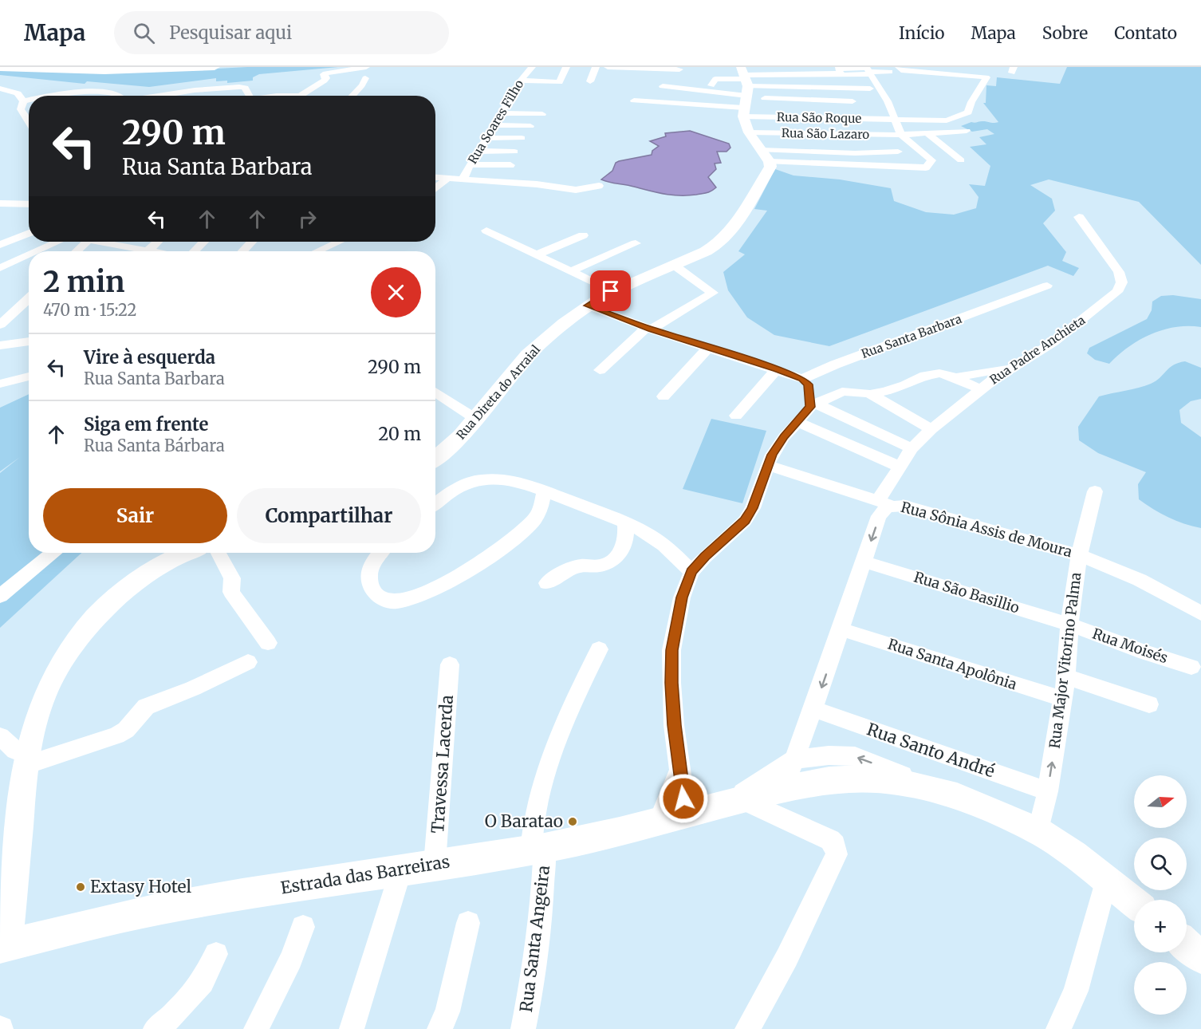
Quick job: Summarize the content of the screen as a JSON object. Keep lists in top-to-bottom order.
{
  "streets": {
    "street": [
      "Rua São Roque",
      "Rua Soares Filho",
      "Rua São Lazaro",
      "Rua Santa Barbara",
      "Rua Padre Anchieta",
      "Rua Direta do Arraial",
      "Rua Sônia Assis de Moura",
      "Rua São Basillio",
      "Rua Moisés",
      "Rua Major Vitorino Palma",
      "Rua Santa Apolônia",
      "Rua Santo André",
      "Travessa Lacerda",
      "Estrada das Barreiras",
      "Rua Santa Angeira"
    ]
  },
  "crossings": [
    ["Rua São Roque", "Rua São Lazaro"],
    ["Rua Padre Anchieta", "Rua Sônia Assis de Moura"],
    ["Rua Sônia Assis de Moura", "Rua São Basillio"],
    ["Rua Sônia Assis de Moura", "Rua Major Vitorino Palma"],
    ["Rua Sônia Assis de Moura", "Rua Santa Apolônia"],
    ["Rua Sônia Assis de Moura", "Rua Santo André"],
    ["Rua Sônia Assis de Moura", "Estrada das Barreiras"],
    ["Rua São Basillio", "Rua Moisés"],
    ["Rua São Basillio", "Rua Major Vitorino Palma"],
    ["Rua Moisés", "Rua Major Vitorino Palma"],
    ["Rua Major Vitorino Palma", "Rua Santa Apolônia"],
    ["Rua Major Vitorino Palma", "Rua Santo André"],
    ["Rua Major Vitorino Palma", "Estrada das Barreiras"],
    ["Travessa Lacerda", "Estrada das Barreiras"],
    ["Estrada das Barreiras", "Rua Santa Angeira"]
  ],
  "places": ["O Baratao", "Extasy Hotel"],
  "north": "right",
  "page": {
    "header": "Mapa",
    "search": "Pesquisar aqui",
    "nav": [
      "Início",
      "Mapa",
      "Sobre",
      "Contato"
    ],
    "turn": ["290 m", "Rua Santa Barbara"],
    "heading": ["2 min", "470 m · 15:22"],
    "list": [
      {
        "name": "Vire à esquerda",
        "note": "Rua Santa Barbara",
        "value": "290 m"
      },
      {
        "name": "Siga em frente",
        "note": "Rua Santa Bárbara",
        "value": "20 m"
      }
    ],
    "buttons": ["Sair", "Compartilhar"],
    "map_buttons": ["+", "−"]
  }
}
